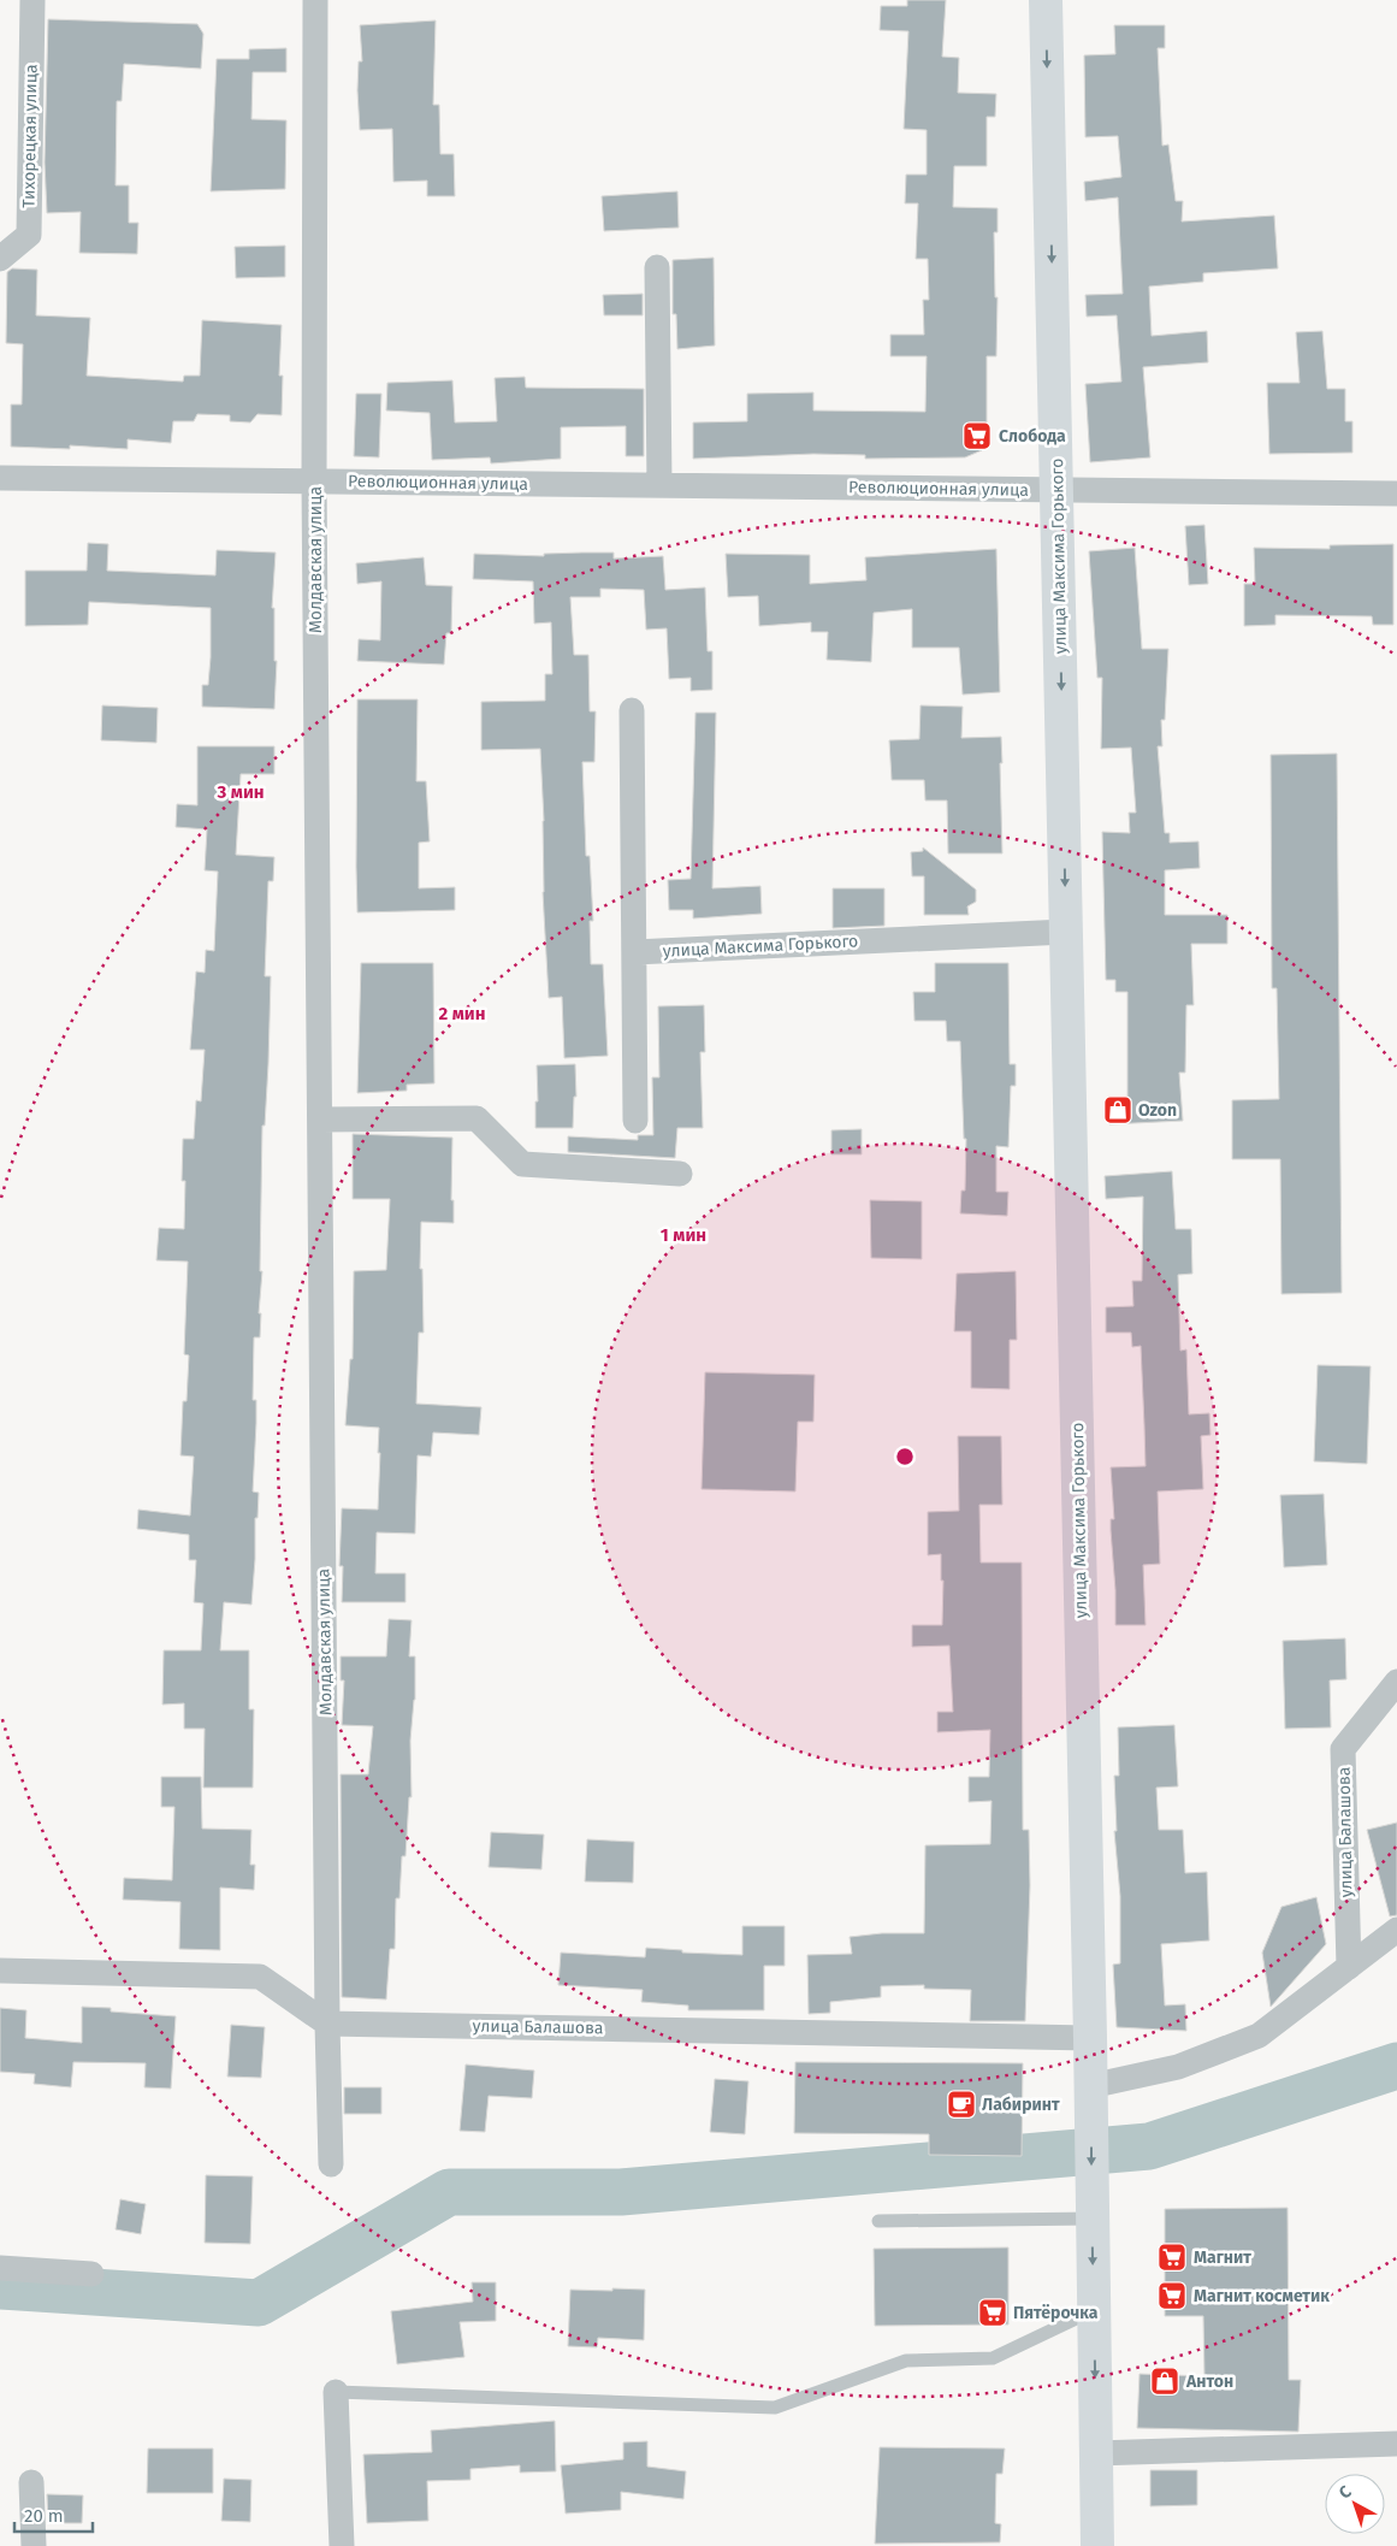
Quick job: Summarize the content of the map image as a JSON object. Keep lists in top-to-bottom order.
{
  "streets": {
    "main road": ["улица Максима Горького"],
    "street": [
      "Тихорецкая улица",
      "Революционная улица",
      "Молдавская улица",
      "улица Балашова"
    ]
  },
  "crossings": [
    ["Революционная улица", "улица Максима Горького"],
    ["Революционная улица", "Молдавская улица"],
    ["улица Максима Горького", "улица Балашова"],
    ["Молдавская улица", "улица Балашова"]
  ],
  "one_way": ["улица Максима Горького"],
  "places": {
    "supermarket": [
      "Слобода",
      "Магнит",
      "Магнит косметик",
      "Пятёрочка"
    ],
    "shop": ["Ozon", "Антон"],
    "cafe": ["Лабиринт"]
  },
  "scale_bar": "20 m",
  "north": "top left",
  "rings": ["3 мин", "2 мин", "1 мин"]
}
